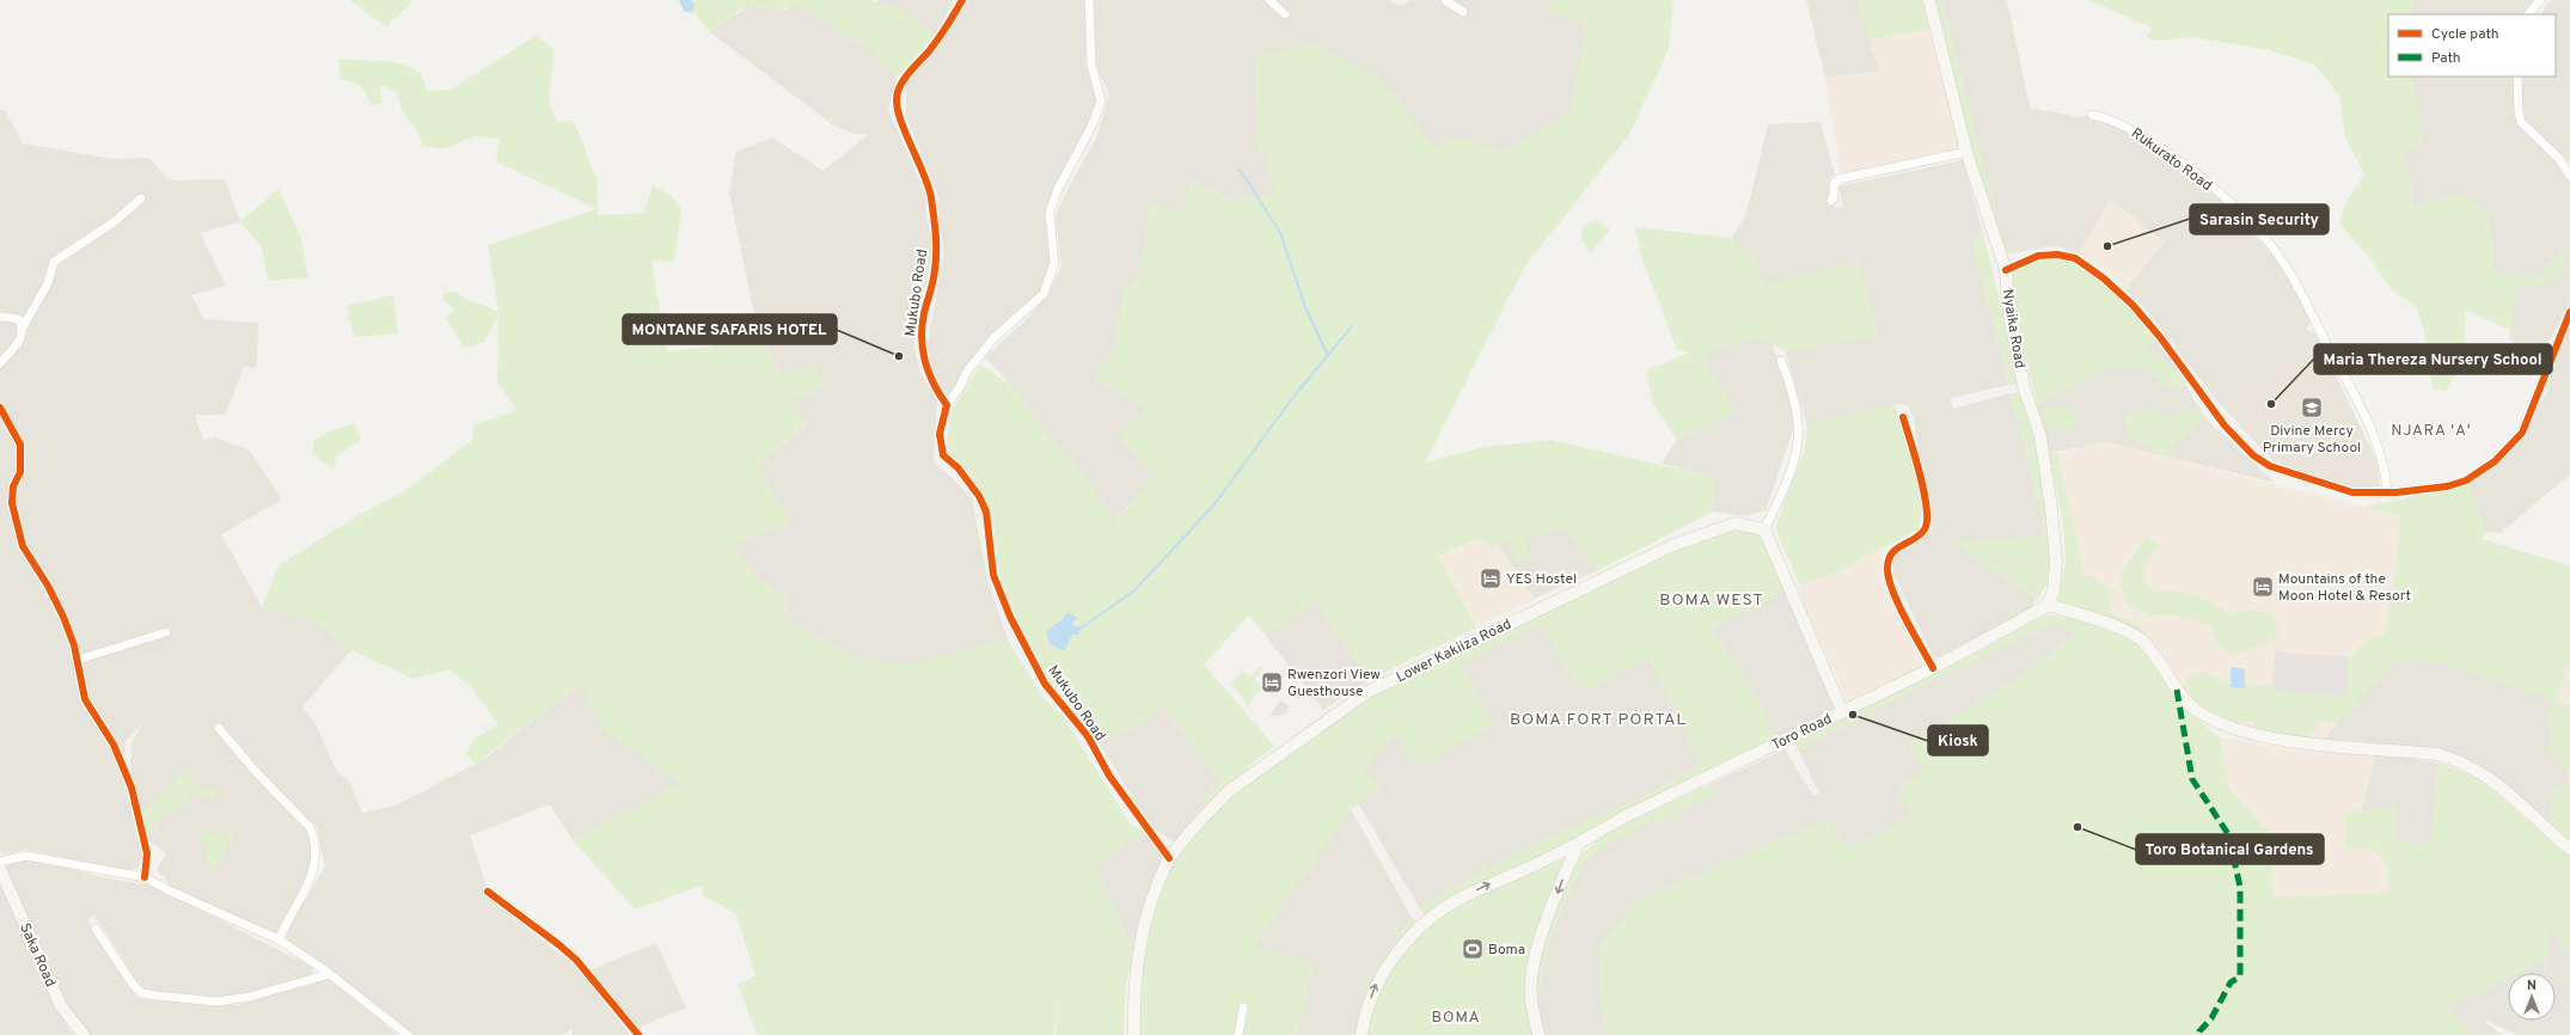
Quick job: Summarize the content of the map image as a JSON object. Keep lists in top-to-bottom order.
{
  "streets": {
    "main road": [
      "Nyaika Road",
      "Lower Kakiiza Road",
      "Toro Road",
      "Saka Road"
    ],
    "street": ["Rukurato Road", "Mukubo Road"]
  },
  "crossings": [
    ["Mukubo Road", "Lower Kakiiza Road"],
    ["Nyaika Road", "Toro Road"]
  ],
  "districts": [
    "NJARA 'A'",
    "BOMA WEST",
    "BOMA FORT PORTAL",
    "BOMA"
  ],
  "places": {
    "other": [
      "Sarasin Security",
      "MONTANE SAFARIS HOTEL",
      "Maria Thereza Nursery School",
      "Kiosk",
      "Toro Botanical Gardens"
    ],
    "school or university": ["Divine Mercy Primary School"],
    "hotel": ["YES Hostel", "Mountains of the Moon Hotel & Resort", "Rwenzori View Guesthouse"],
    "sports": ["Boma"]
  },
  "legend": ["Cycle path", "Path"],
  "north": "top"
}
